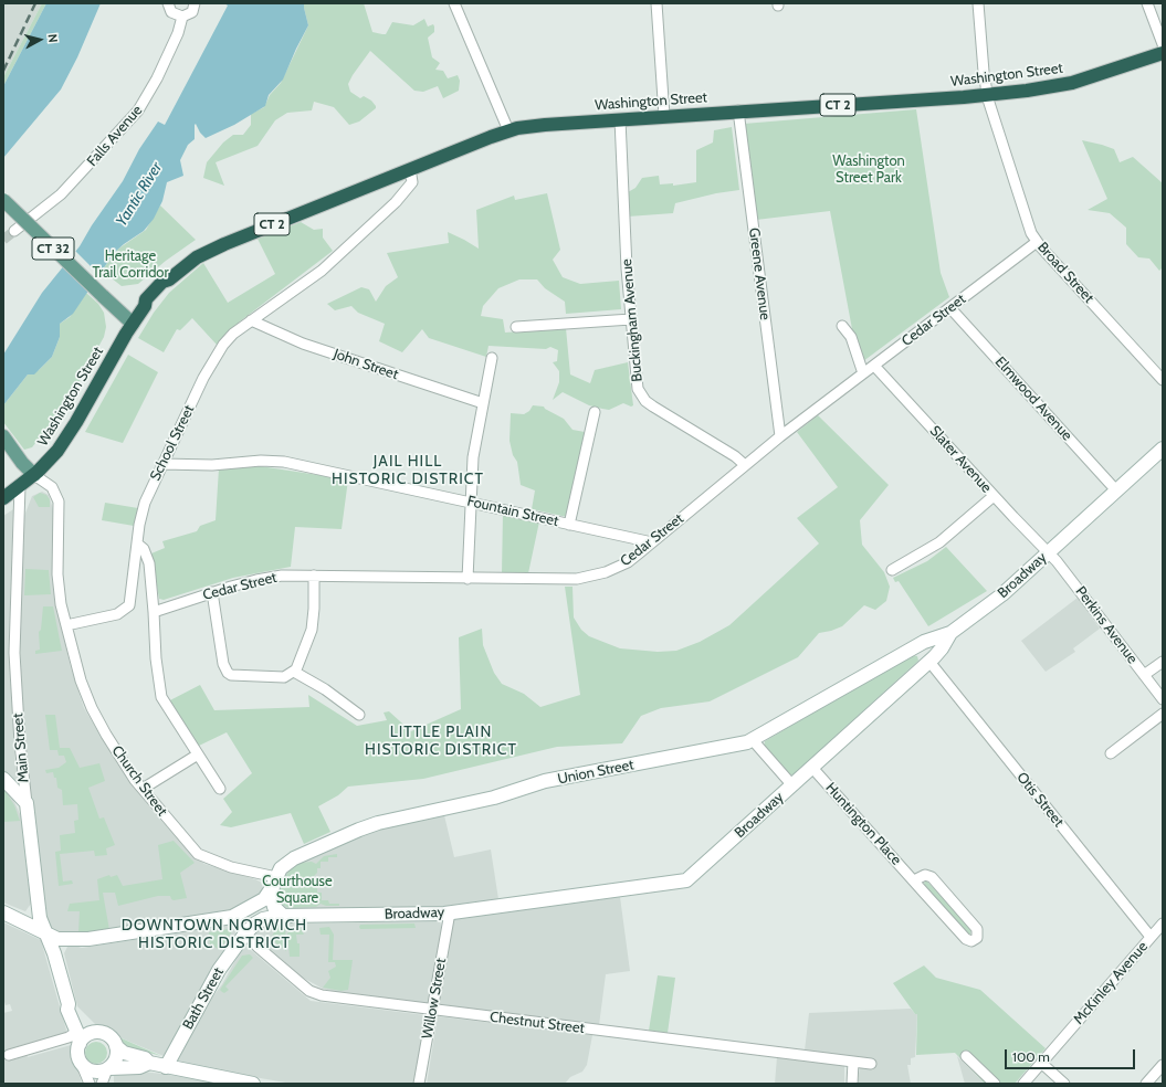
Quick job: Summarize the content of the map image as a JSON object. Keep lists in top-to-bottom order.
{
  "streets": {
    "highway": ["Washington Street", "CT 2"],
    "main road": [
      "CT 32",
      "Broadway",
      "Main Street",
      "Union Street",
      "Bath Street"
    ],
    "street": [
      "Falls Avenue",
      "Broad Street",
      "Greene Avenue",
      "Buckingham Avenue",
      "Cedar Street",
      "John Street",
      "Elmwood Avenue",
      "School Street",
      "Slater Avenue",
      "Fountain Street",
      "Perkins Avenue",
      "Church Street",
      "Otis Street",
      "Huntington Place",
      "McKinley Avenue",
      "Willow Street",
      "Chestnut Street"
    ]
  },
  "crossings": [
    ["Washington Street", "CT 2"],
    ["Washington Street", "CT 32"],
    ["Washington Street", "Broad Street"],
    ["Washington Street", "Greene Avenue"],
    ["Washington Street", "Buckingham Avenue"],
    ["Washington Street", "School Street"],
    ["CT 2", "Main Street"],
    ["Broad Street", "Cedar Street"],
    ["Greene Avenue", "Cedar Street"],
    ["Buckingham Avenue", "Cedar Street"],
    ["Cedar Street", "Elmwood Avenue"],
    ["Cedar Street", "Slater Avenue"],
    ["Cedar Street", "Fountain Street"],
    ["John Street", "School Street"],
    ["Elmwood Avenue", "Broadway"],
    ["School Street", "Fountain Street"],
    ["School Street", "Church Street"],
    ["Slater Avenue", "Broadway"],
    ["Slater Avenue", "Perkins Avenue"],
    ["Broadway", "Perkins Avenue"],
    ["Broadway", "Union Street"],
    ["Broadway", "Otis Street"],
    ["Broadway", "Huntington Place"],
    ["Broadway", "Bath Street"],
    ["Broadway", "Willow Street"],
    ["Broadway", "Chestnut Street"],
    ["Union Street", "Church Street"],
    ["Otis Street", "McKinley Avenue"],
    ["Bath Street", "Chestnut Street"],
    ["Willow Street", "Chestnut Street"]
  ],
  "districts": ["JAIL HILL HISTORIC DISTRICT", "LITTLE PLAIN HISTORIC DISTRICT", "DOWNTOWN NORWICH HISTORIC DISTRICT"],
  "water": ["Yantic River"],
  "parks": ["Washington Street Park", "Heritage Trail Corridor", "Courthouse Square"],
  "scale_bar": "100 m",
  "north": "right"
}
